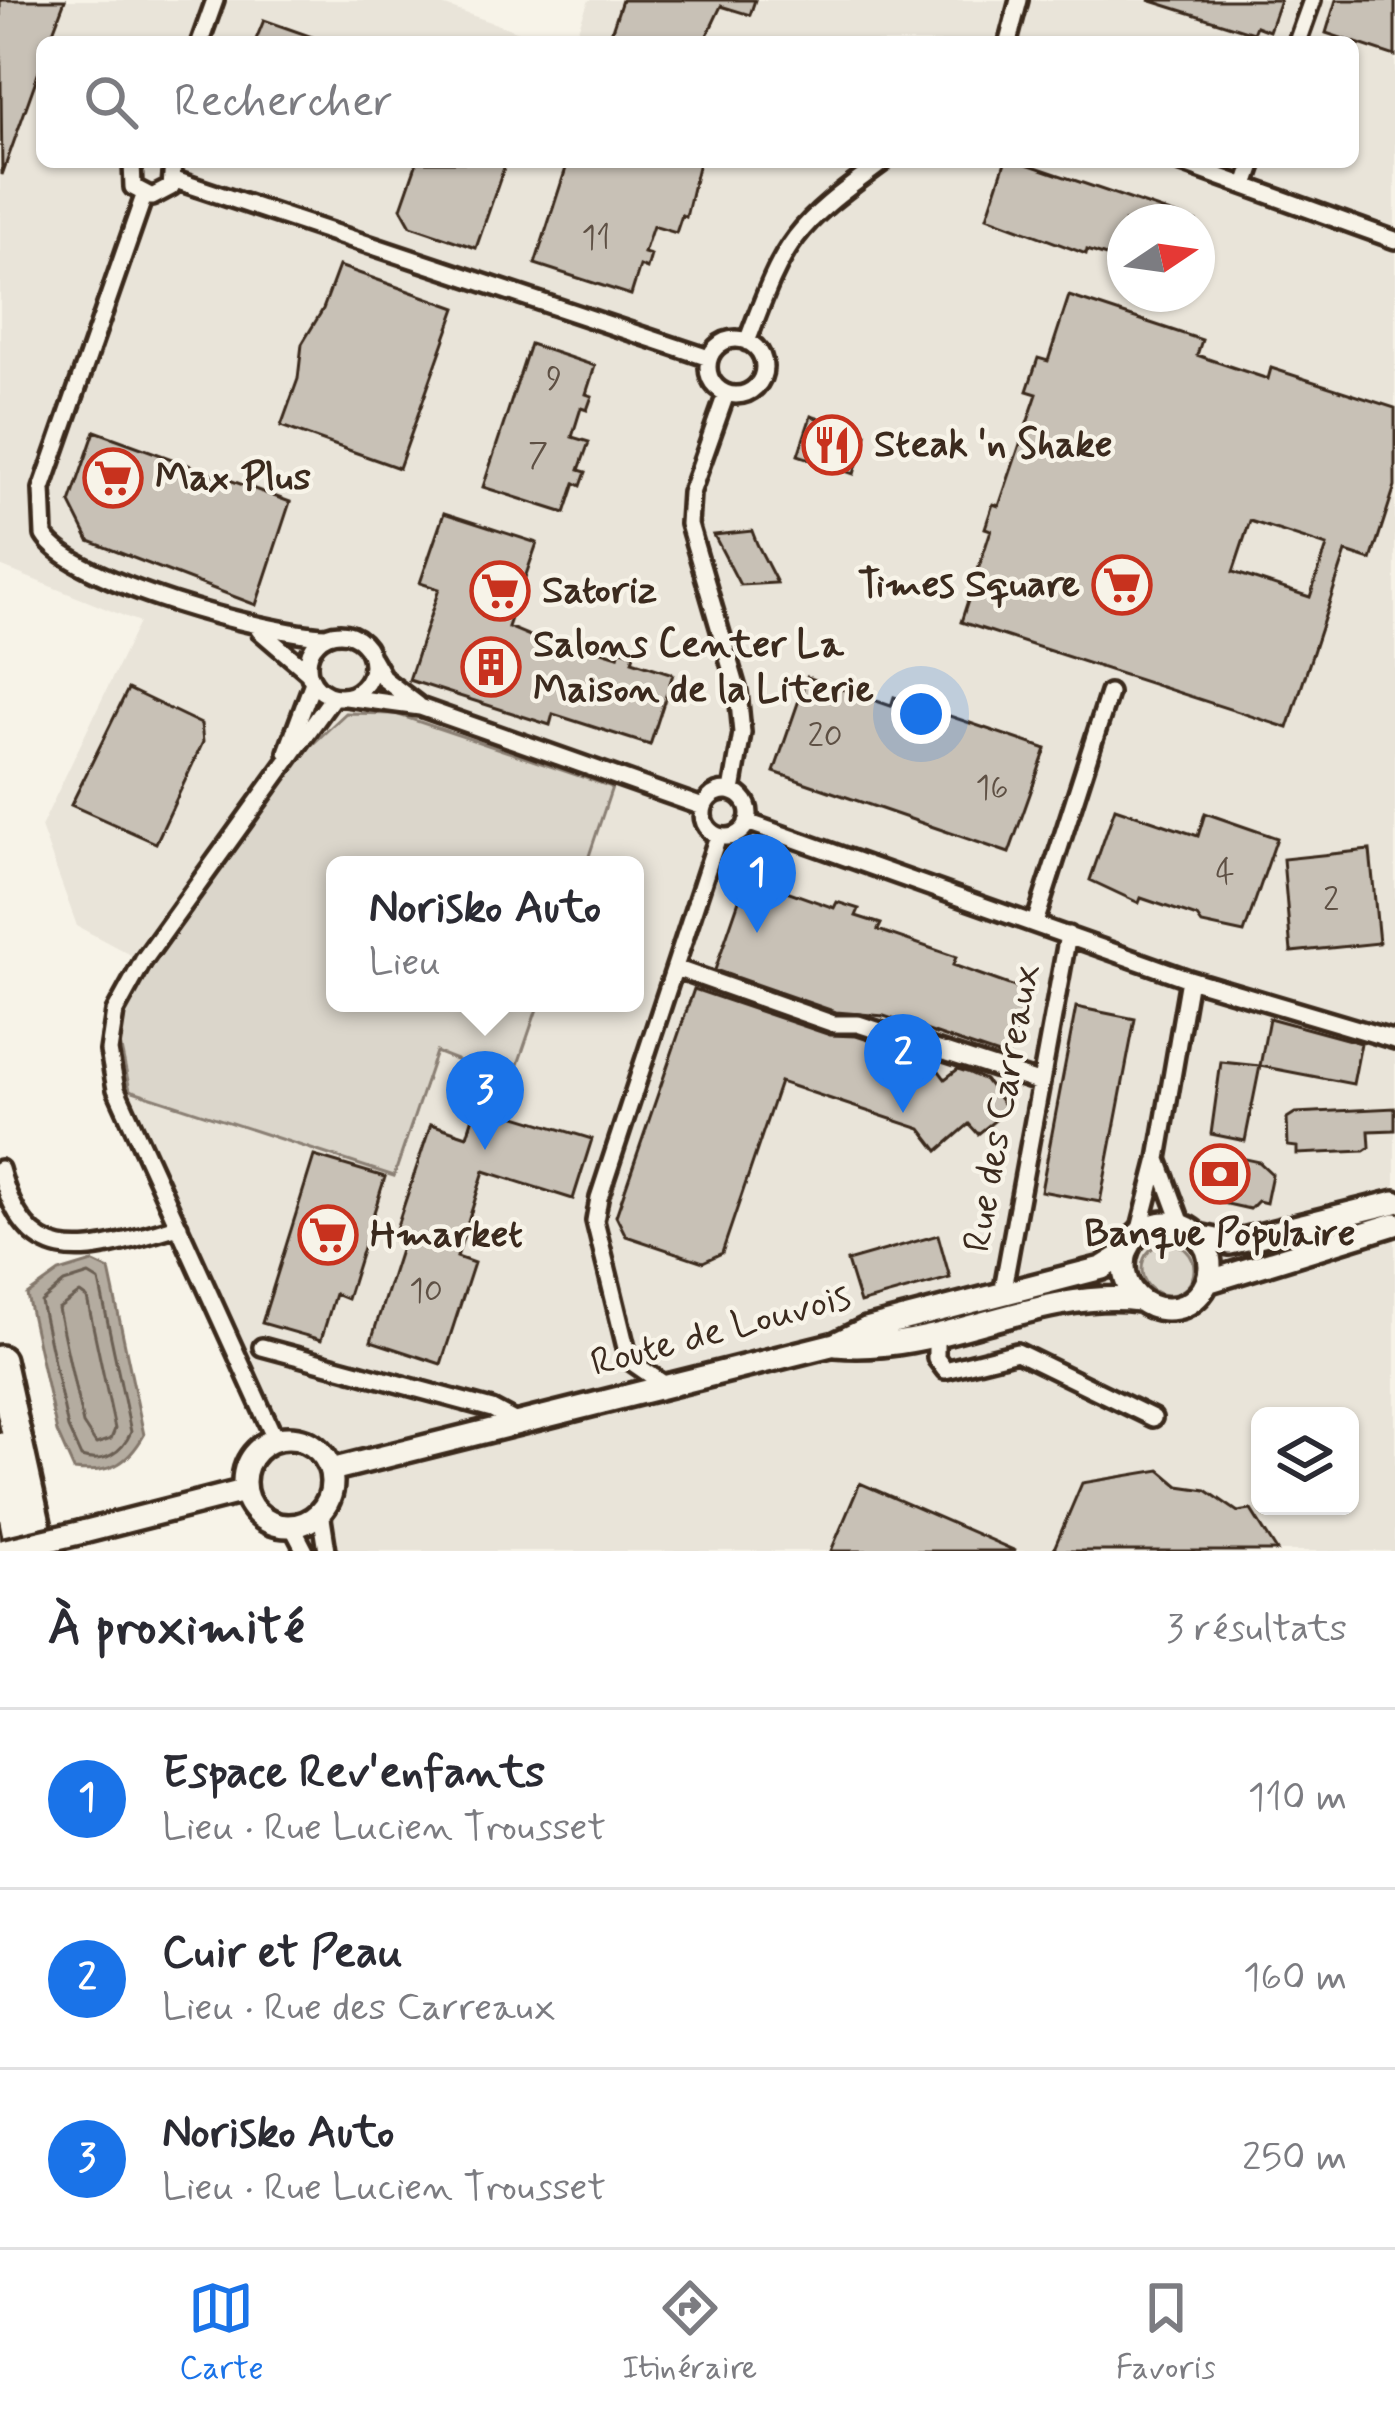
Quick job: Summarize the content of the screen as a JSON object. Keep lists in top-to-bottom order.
{
  "streets": {
    "main road": ["Route de Louvois"],
    "street": ["Rue des Carreaux"]
  },
  "crossings": [
    ["Rue des Carreaux", "Route de Louvois"]
  ],
  "places": {
    "restaurant": ["Steak 'n Shake"],
    "supermarket": [
      "Max Plus",
      "Times Square",
      "Satoriz",
      "Hmarket"
    ],
    "building": ["Salons Center La Maison de la Literie"],
    "bank": ["Banque Populaire"]
  },
  "house_numbers": [
    "11",
    "9",
    "7",
    "20",
    "16",
    "4",
    "2",
    "10"
  ],
  "north": "right",
  "page": {
    "search": "Rechercher",
    "pins": ["1", "2", "3"],
    "popup": ["Norisko Auto", "Lieu"],
    "heading": ["À proximité", "3 résultats"],
    "list": [
      {
        "mark": "1",
        "name": "Espace Rev'enfants",
        "note": "Lieu · Rue Lucien Trousset",
        "value": "110 m"
      },
      {
        "mark": "2",
        "name": "Cuir et Peau",
        "note": "Lieu · Rue des Carreaux",
        "value": "160 m"
      },
      {
        "mark": "3",
        "name": "Norisko Auto",
        "note": "Lieu · Rue Lucien Trousset",
        "value": "250 m"
      }
    ],
    "nav": ["Carte", "Itinéraire", "Favoris"]
  }
}
